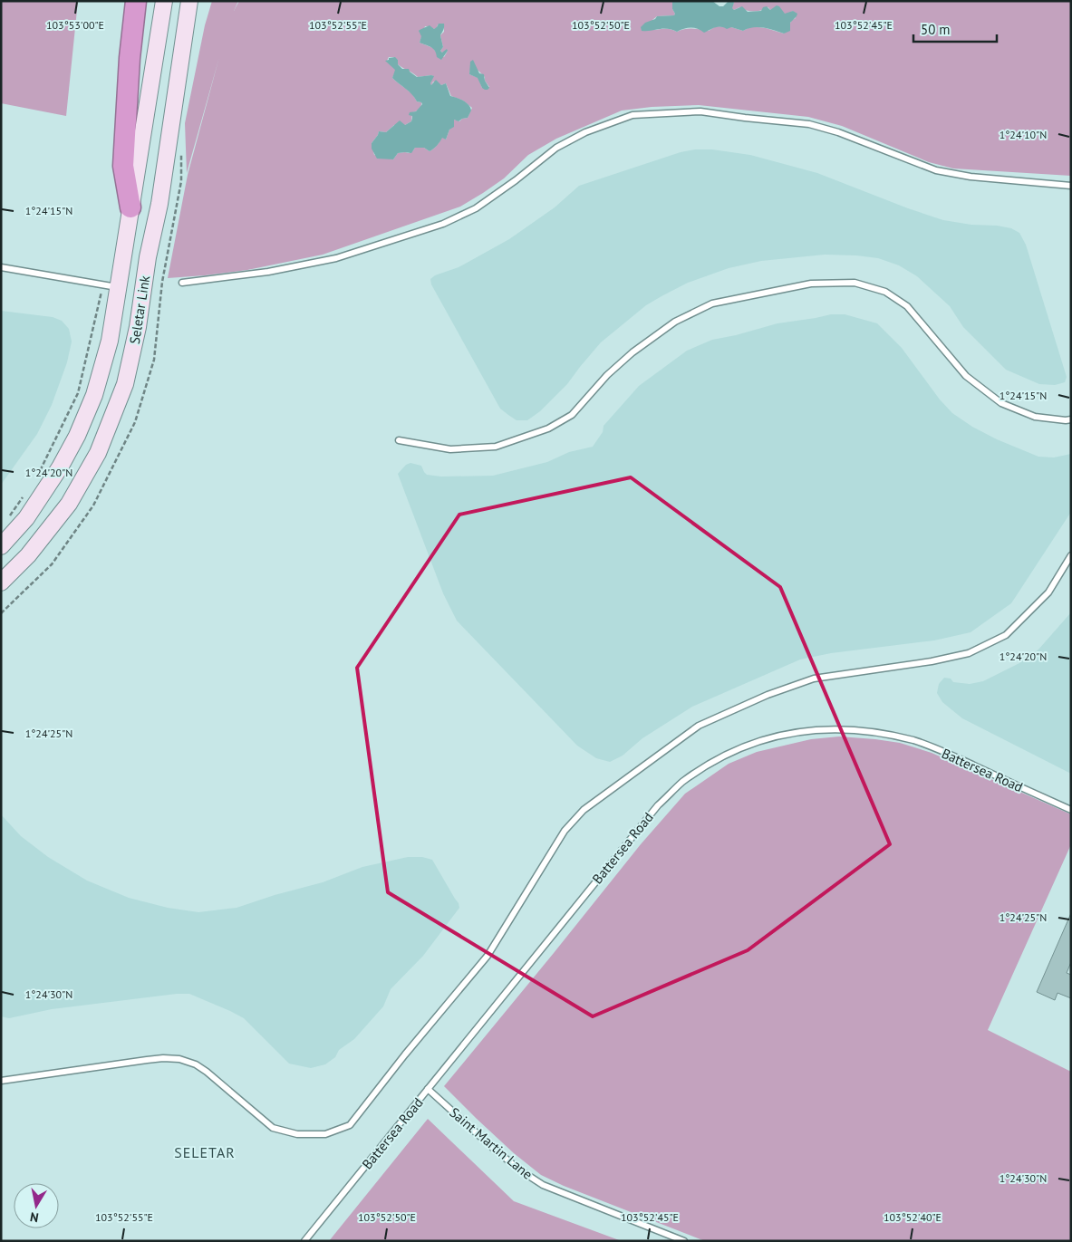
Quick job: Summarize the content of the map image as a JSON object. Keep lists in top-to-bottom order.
{
  "streets": {
    "main road": ["Seletar Link"],
    "lane": ["Battersea Road", "Saint Martin Lane"]
  },
  "crossings": [
    ["Battersea Road", "Saint Martin Lane"]
  ],
  "districts": ["SELETAR"],
  "scale_bar": "50 m",
  "north": "bottom",
  "coordinates": [
    "103°53'00\"E",
    "103°52'45\"E",
    "103°52'55\"E",
    "103°52'50\"E",
    "1°24'10\"N",
    "1°24'15\"N",
    "1°24'20\"N",
    "1°24'25\"N",
    "1°24'30\"N",
    "103°52'40\"E"
  ]
}
